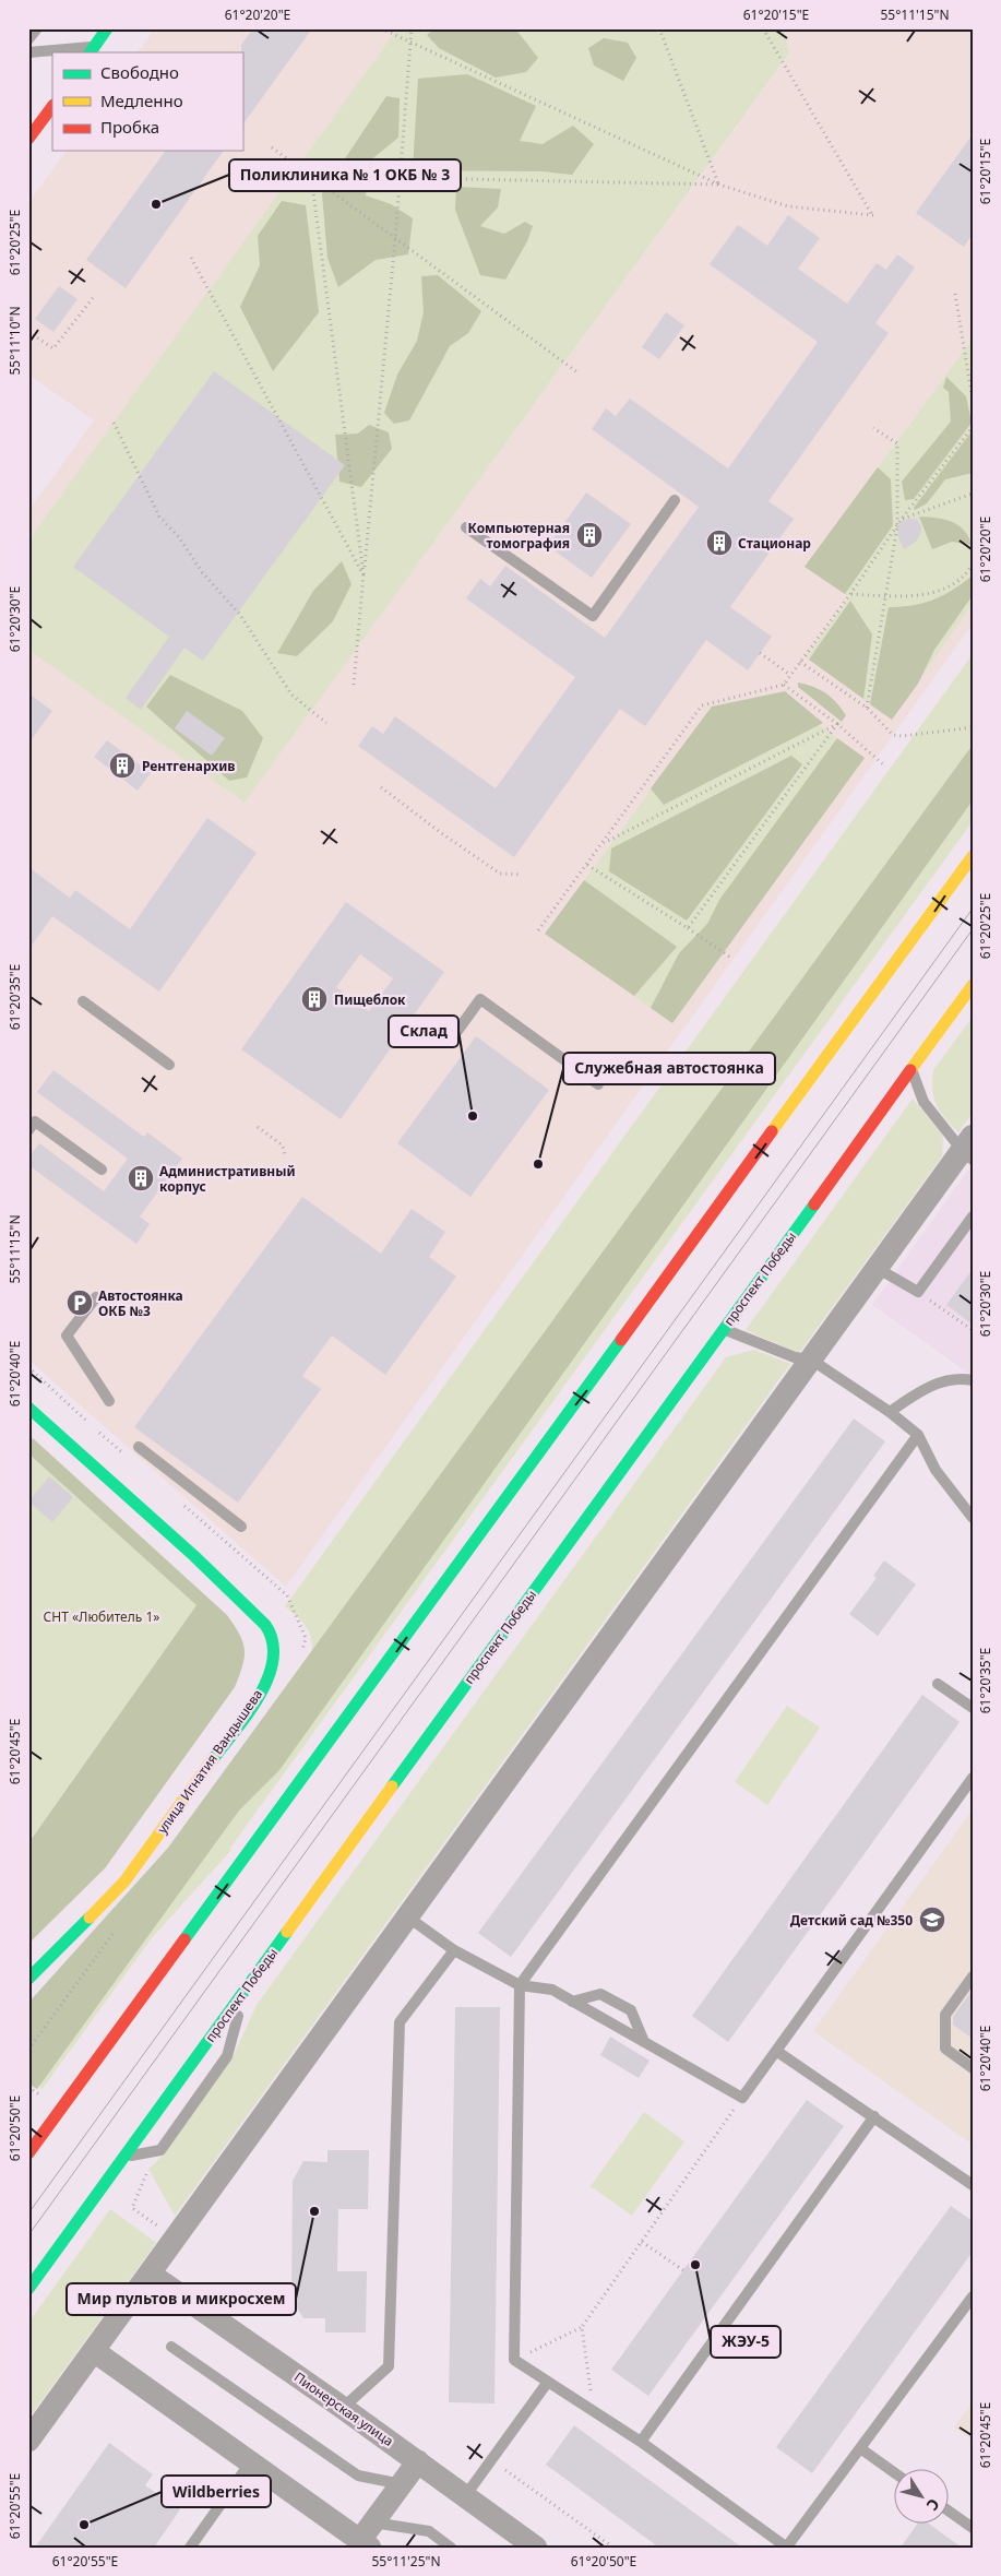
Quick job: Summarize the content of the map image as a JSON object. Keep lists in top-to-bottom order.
{
  "streets": {
    "main road": ["проспект Победы", "улица Игнатия Вандышева"],
    "street": ["Пионерская улица"]
  },
  "parks": ["СНТ «Любитель 1»"],
  "places": {
    "other": [
      "Поликлиника № 1 ОКБ № 3",
      "Склад",
      "Служебная автостоянка",
      "Мир пультов и микросхем",
      "ЖЭУ-5",
      "Wildberries"
    ],
    "building": [
      "Компьютерная томография",
      "Стационар",
      "Рентгенархив",
      "Пищеблок",
      "Административный корпус"
    ],
    "parking": ["Автостоянка ОКБ №3"],
    "school or university": ["Детский сад №350"]
  },
  "legend": ["Свободно", "Медленно", "Пробка"],
  "north": "bottom right",
  "coordinates": [
    "61°20'20\"E",
    "61°20'15\"E",
    "55°11'15\"N",
    "61°20'25\"E",
    "55°11'10\"N",
    "61°20'30\"E",
    "61°20'35\"E",
    "61°20'40\"E",
    "61°20'45\"E",
    "61°20'50\"E",
    "61°20'55\"E",
    "55°11'25\"N"
  ]
}
